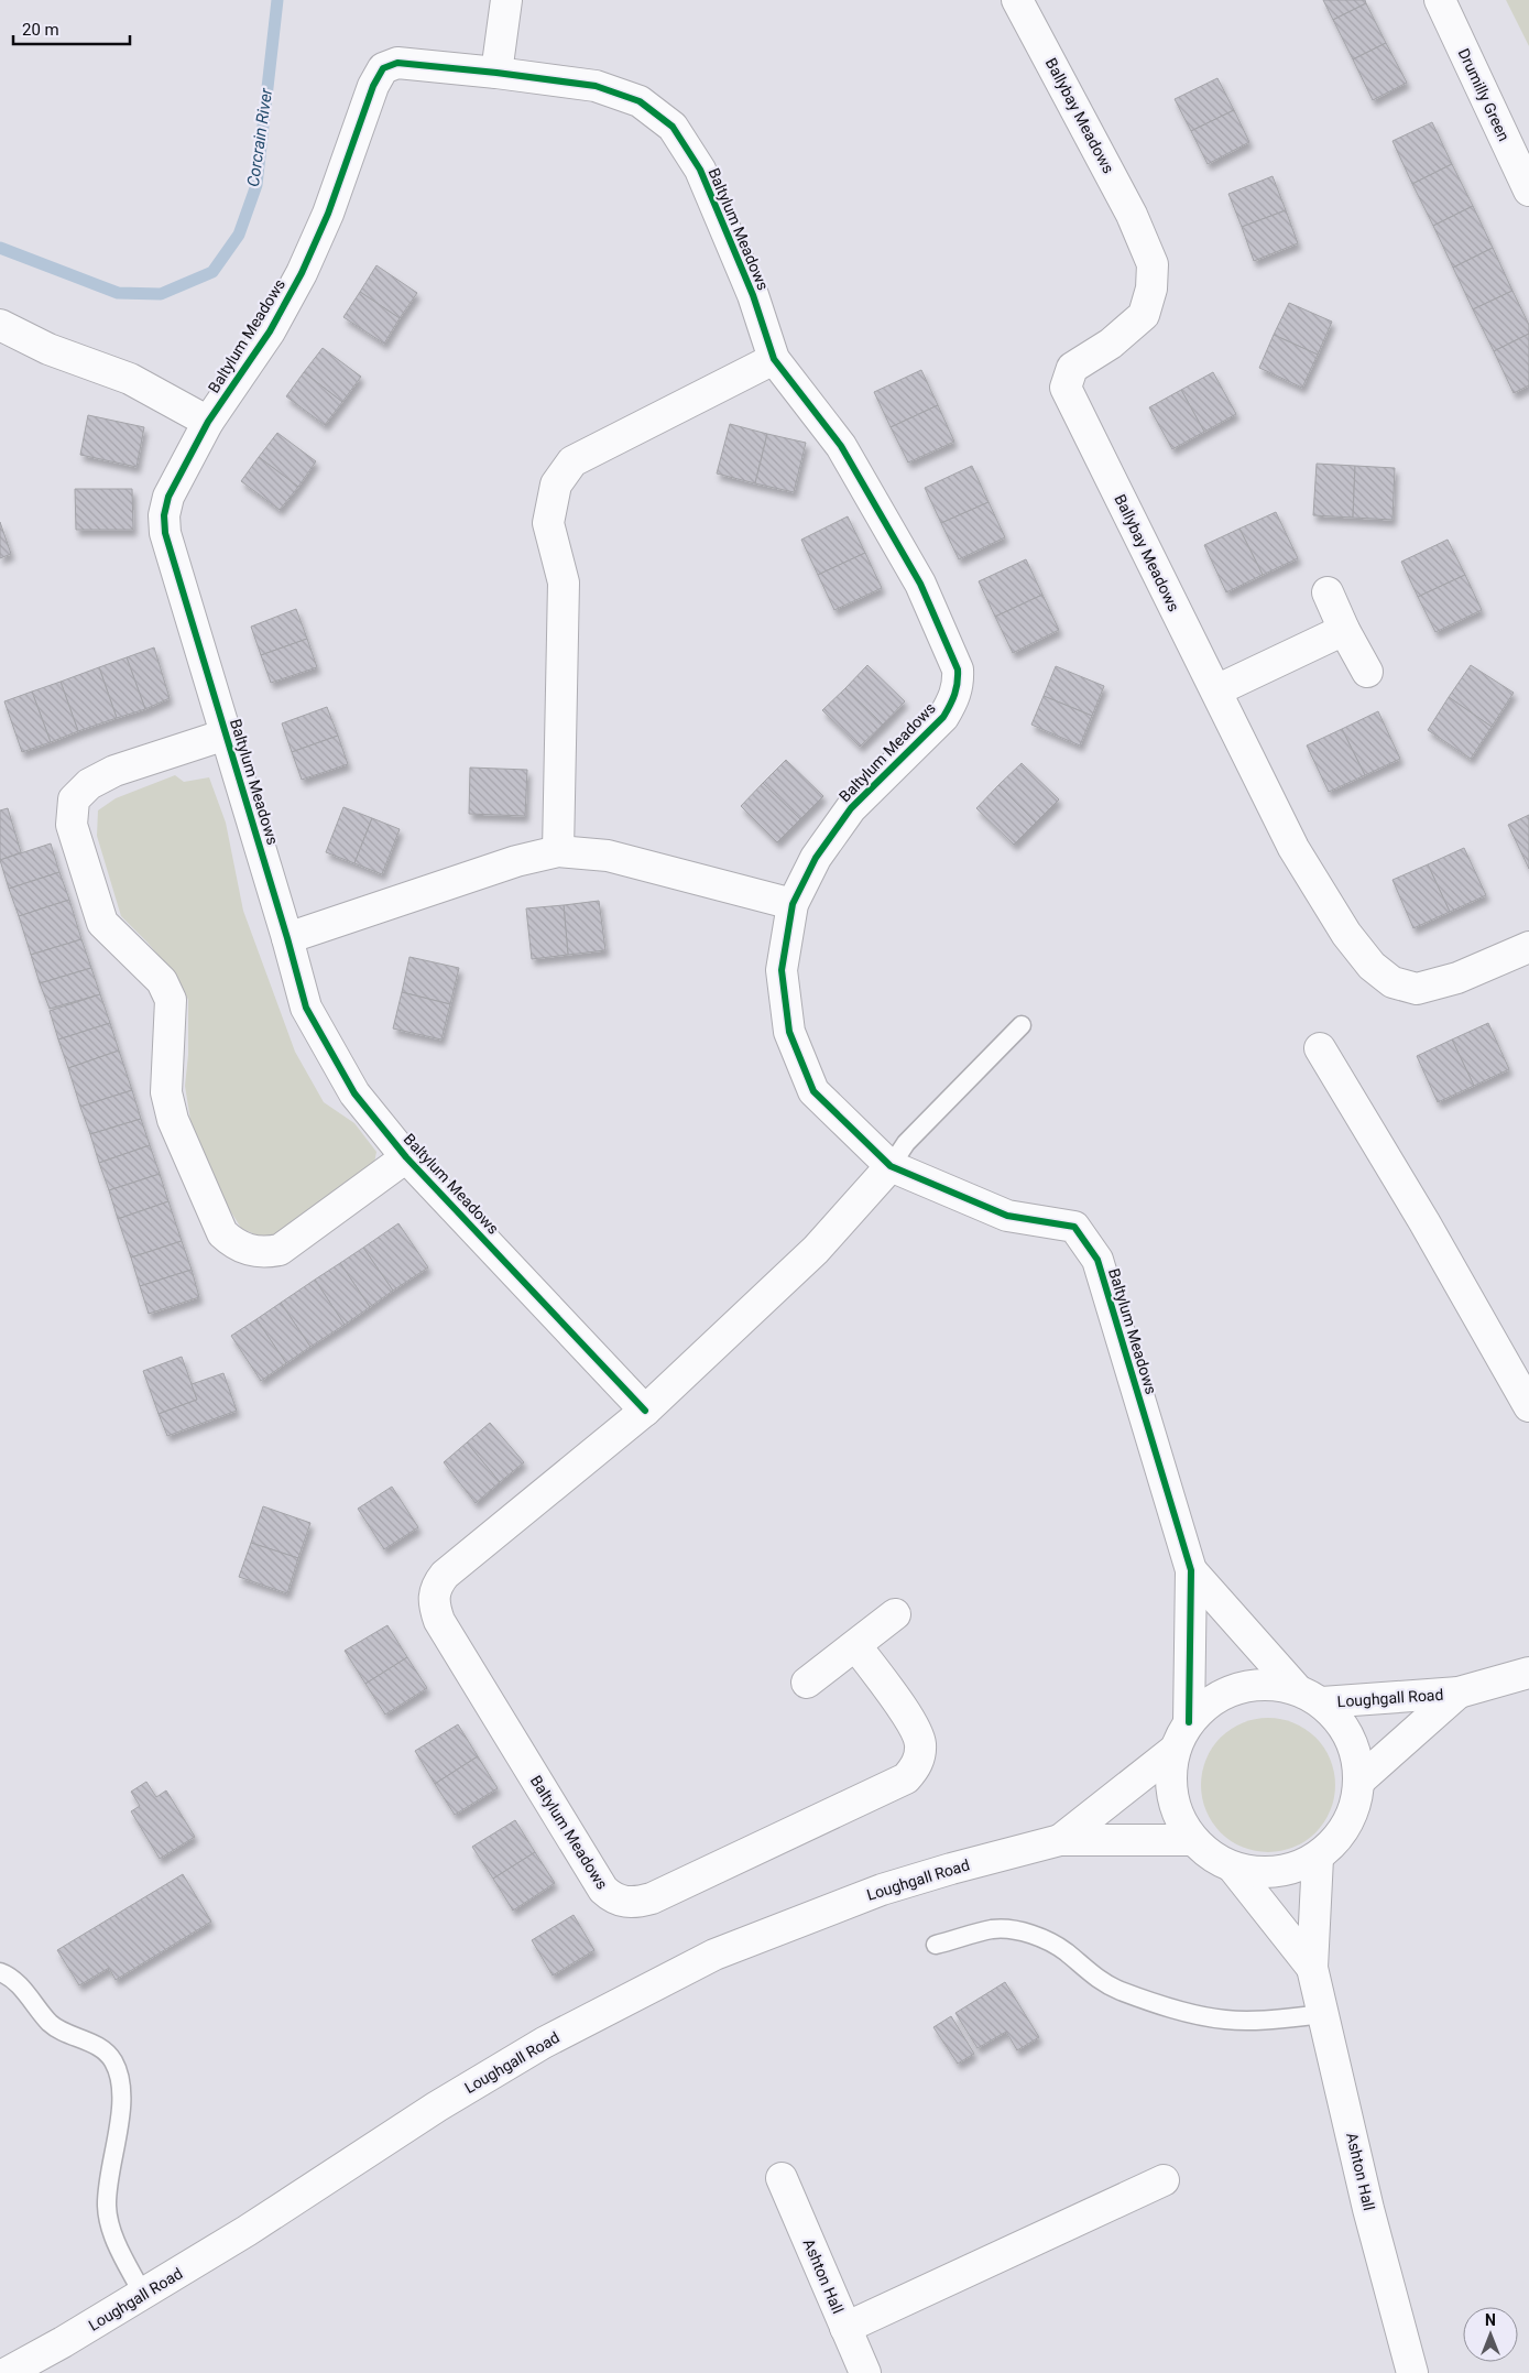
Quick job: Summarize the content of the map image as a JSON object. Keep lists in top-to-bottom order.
{
  "streets": {
    "street": [
      "Drumilly Green",
      "Ballybay Meadows",
      "Baltylum Meadows",
      "Loughgall Road",
      "Ashton Hall"
    ]
  },
  "crossings": [
    ["Baltylum Meadows", "Loughgall Road"],
    ["Baltylum Meadows", "Ashton Hall"],
    ["Loughgall Road", "Ashton Hall"]
  ],
  "water": ["Corcrain River"],
  "scale_bar": "20 m",
  "north": "top"
}
